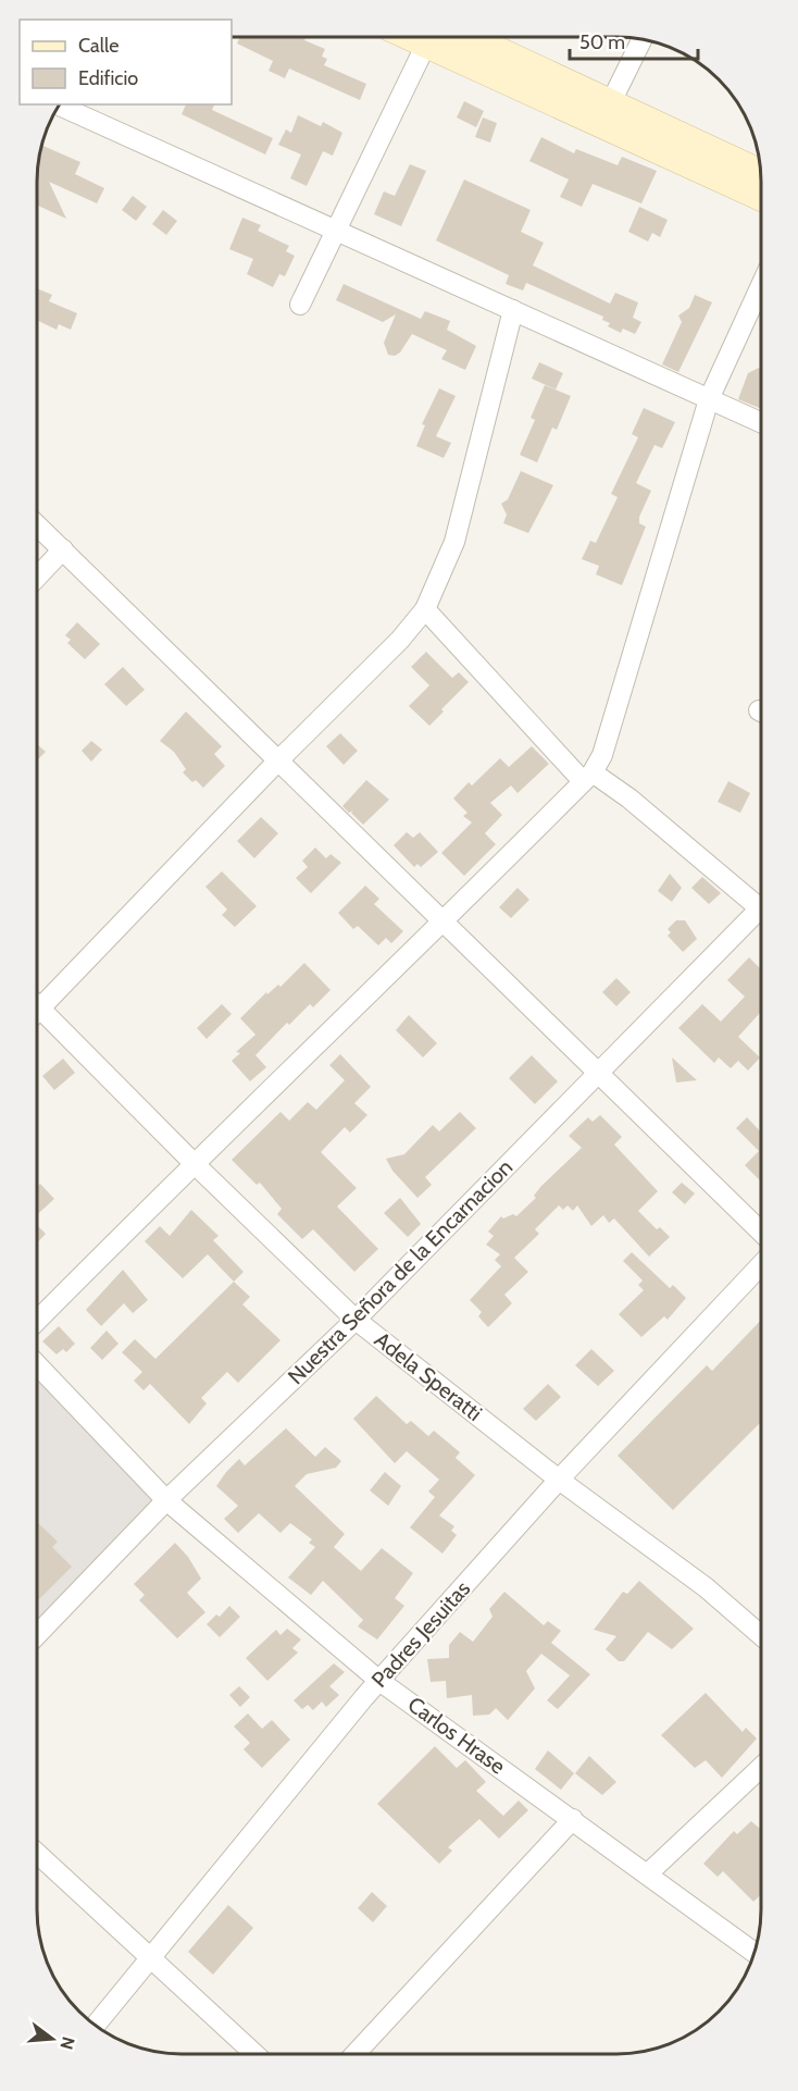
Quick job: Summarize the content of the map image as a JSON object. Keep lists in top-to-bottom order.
{
  "streets": {
    "street": [
      "Nuestra Señora de la Encarnacion",
      "Adela Speratti",
      "Padres Jesuitas",
      "Carlos Hrase"
    ]
  },
  "crossings": [
    ["Nuestra Señora de la Encarnacion", "Adela Speratti"],
    ["Nuestra Señora de la Encarnacion", "Carlos Hrase"],
    ["Adela Speratti", "Padres Jesuitas"],
    ["Padres Jesuitas", "Carlos Hrase"]
  ],
  "legend": ["Calle", "Edificio"],
  "scale_bar": "50 m",
  "north": "right"
}
